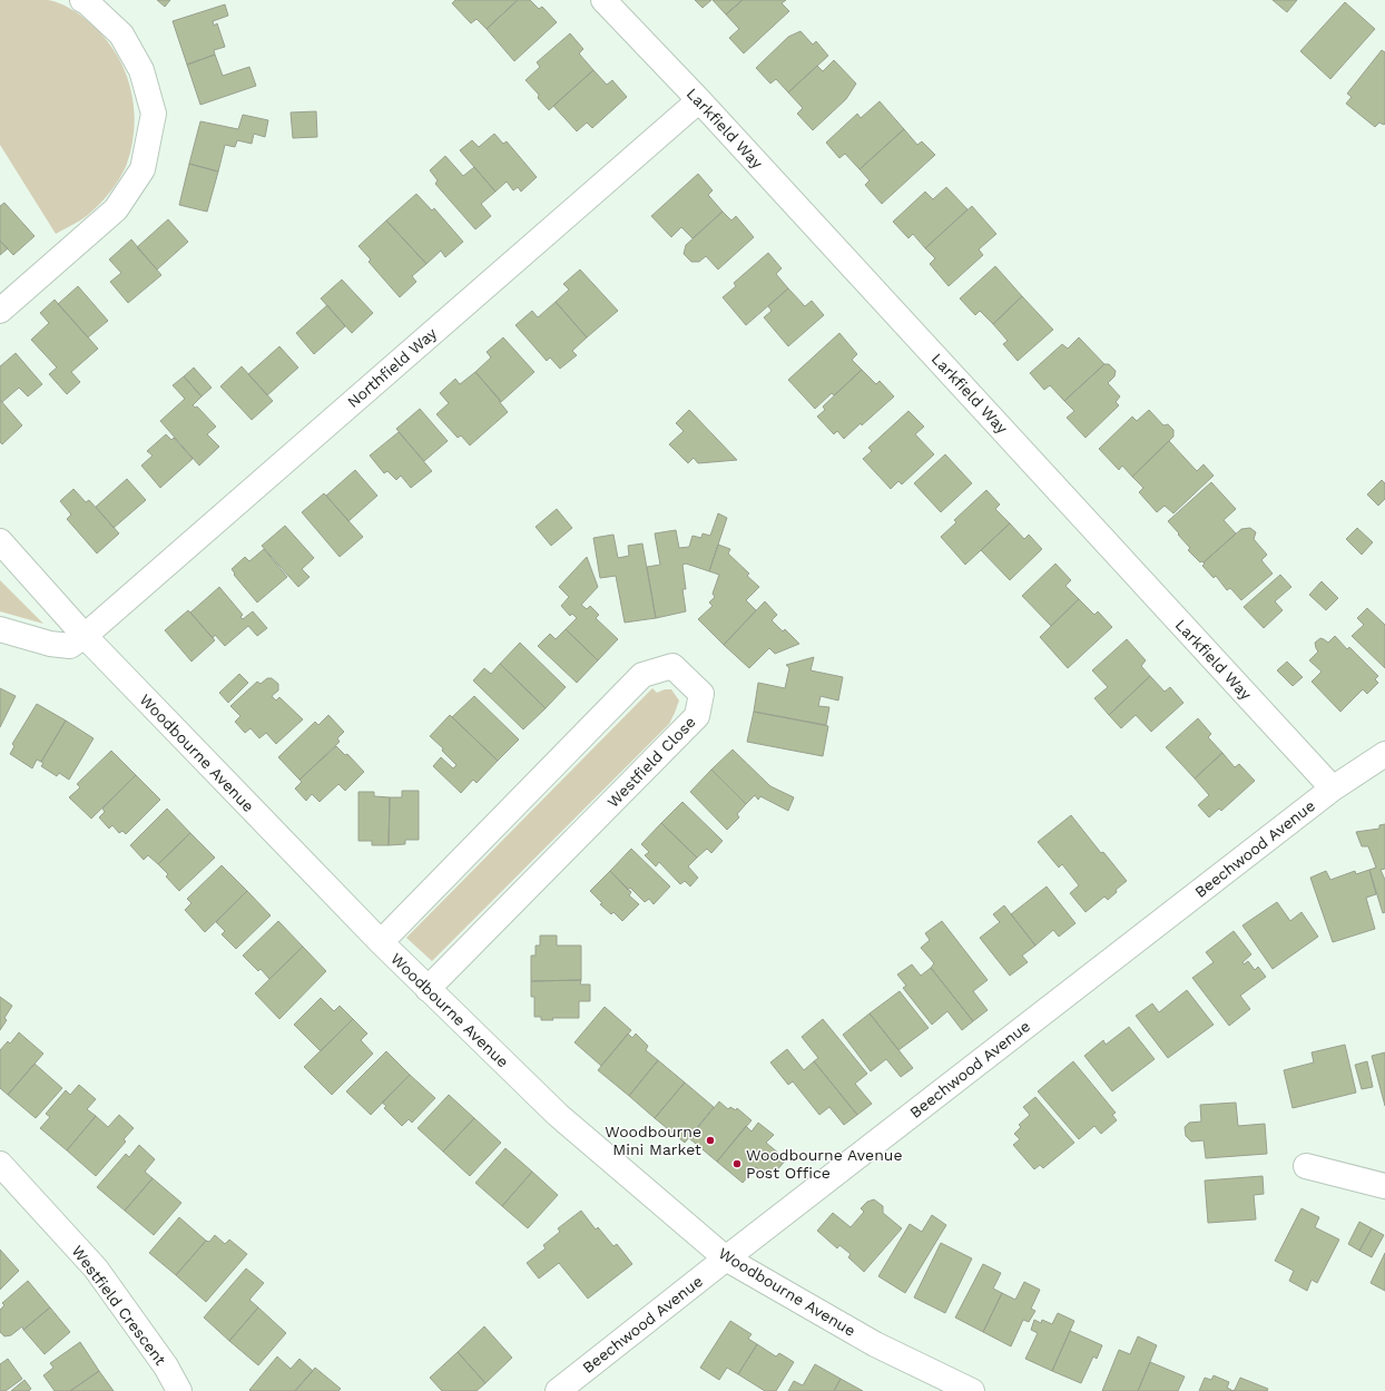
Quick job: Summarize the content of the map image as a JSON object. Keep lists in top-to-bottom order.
{
  "streets": {
    "street": [
      "Larkfield Way",
      "Northfield Way",
      "Woodbourne Avenue",
      "Westfield Close",
      "Beechwood Avenue",
      "Westfield Crescent"
    ]
  },
  "crossings": [
    ["Larkfield Way", "Northfield Way"],
    ["Larkfield Way", "Beechwood Avenue"],
    ["Northfield Way", "Woodbourne Avenue"],
    ["Woodbourne Avenue", "Westfield Close"],
    ["Woodbourne Avenue", "Beechwood Avenue"]
  ],
  "places": ["Woodbourne Mini Market", "Woodbourne Avenue Post Office"]
}
